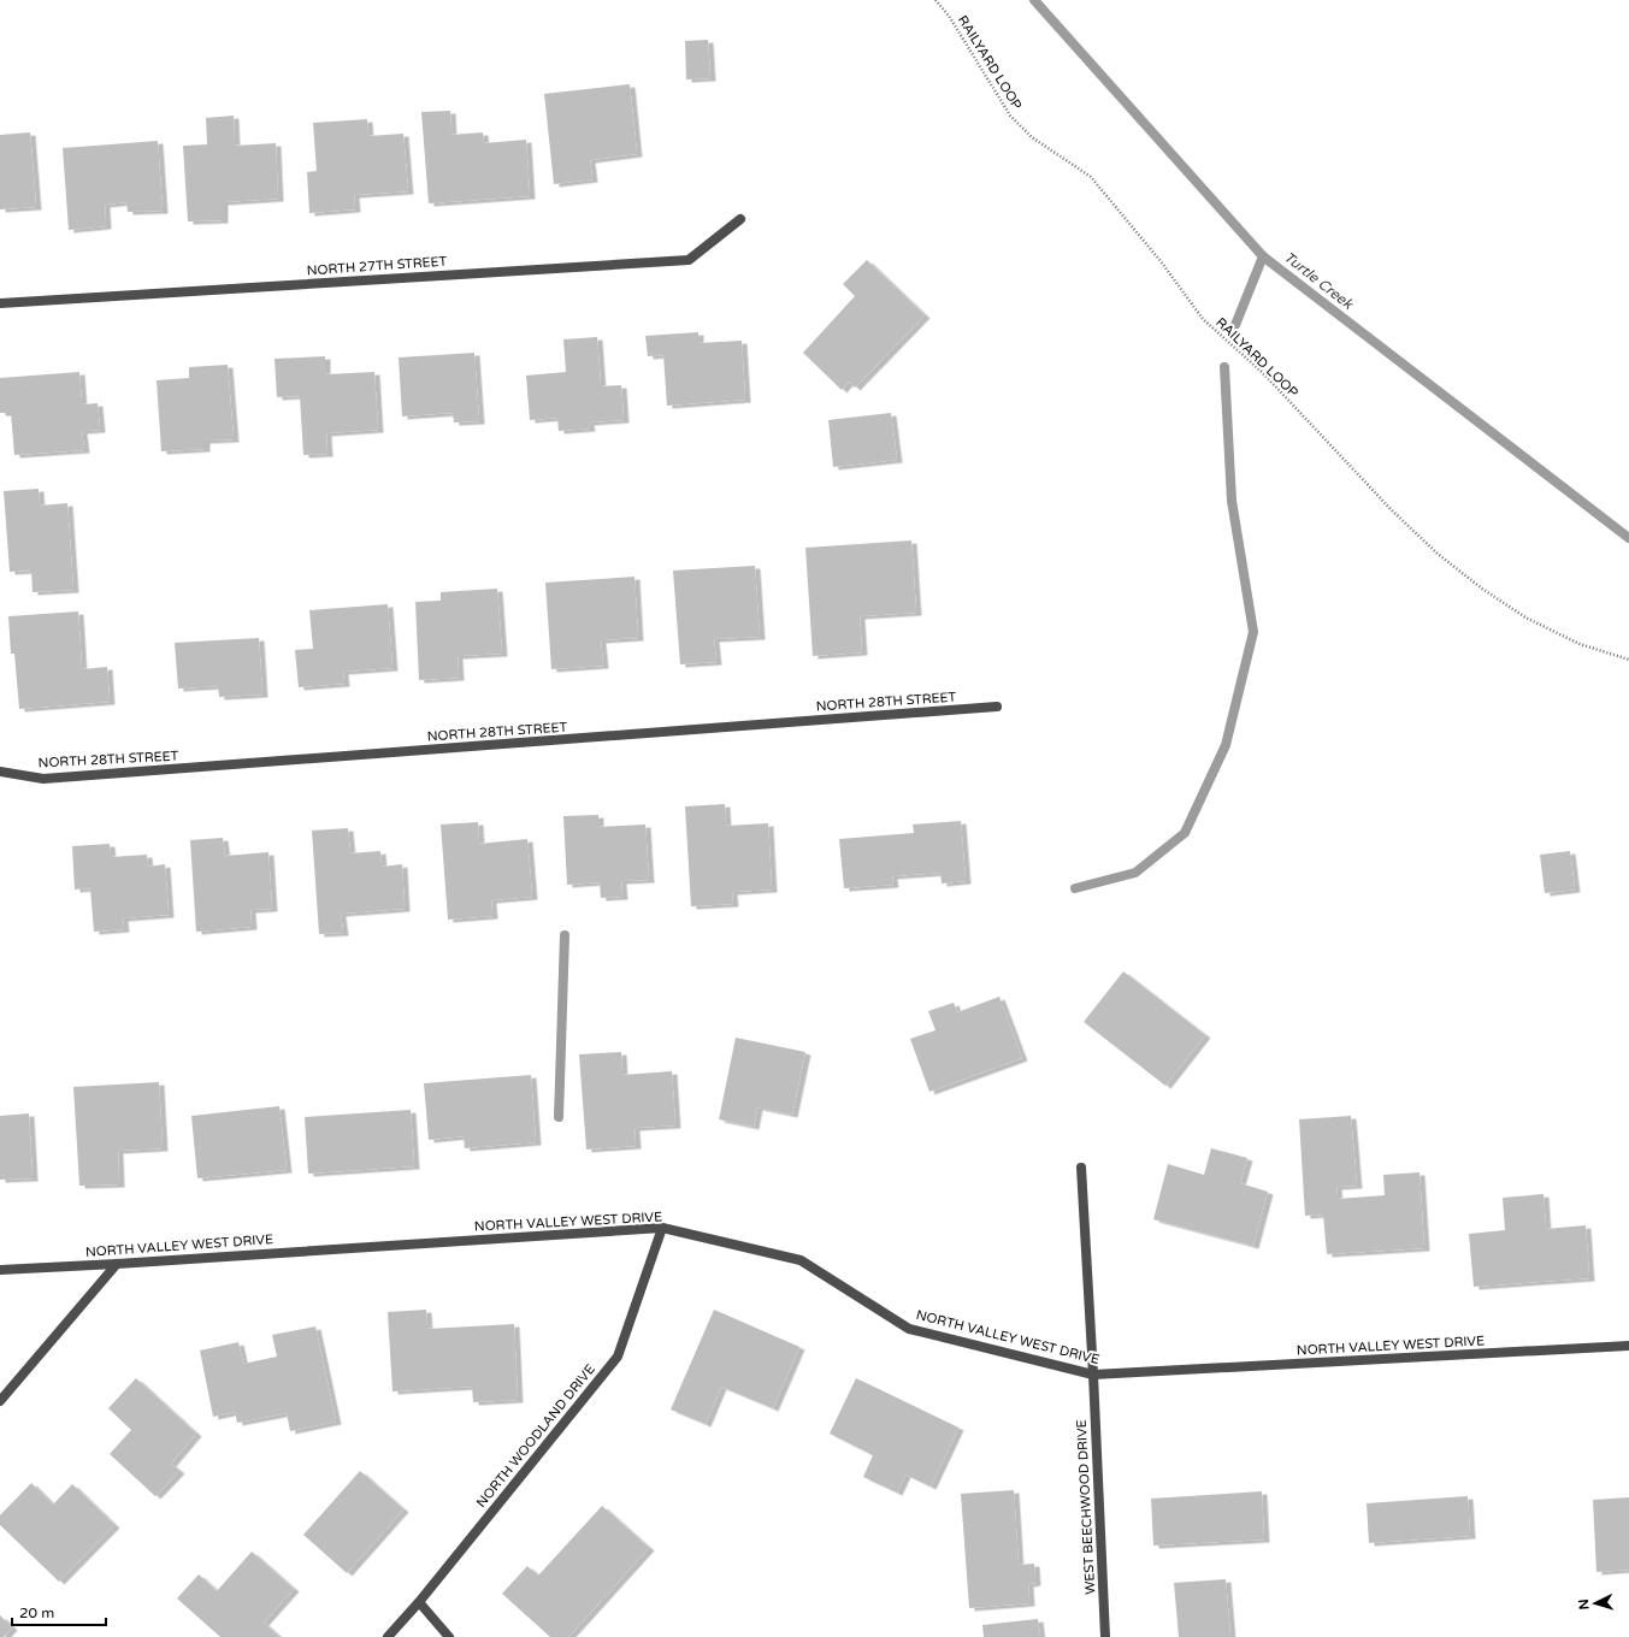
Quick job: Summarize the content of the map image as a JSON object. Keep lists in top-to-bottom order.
{
  "streets": {
    "street": [
      "NORTH 27TH STREET",
      "NORTH 28TH STREET",
      "NORTH VALLEY WEST DRIVE",
      "NORTH WOODLAND DRIVE",
      "WEST BEECHWOOD DRIVE"
    ],
    "path": ["RAILYARD LOOP"]
  },
  "crossings": [
    ["NORTH VALLEY WEST DRIVE", "NORTH WOODLAND DRIVE"],
    ["NORTH VALLEY WEST DRIVE", "WEST BEECHWOOD DRIVE"]
  ],
  "water": ["Turtle Creek"],
  "scale_bar": "20 m",
  "north": "left"
}
